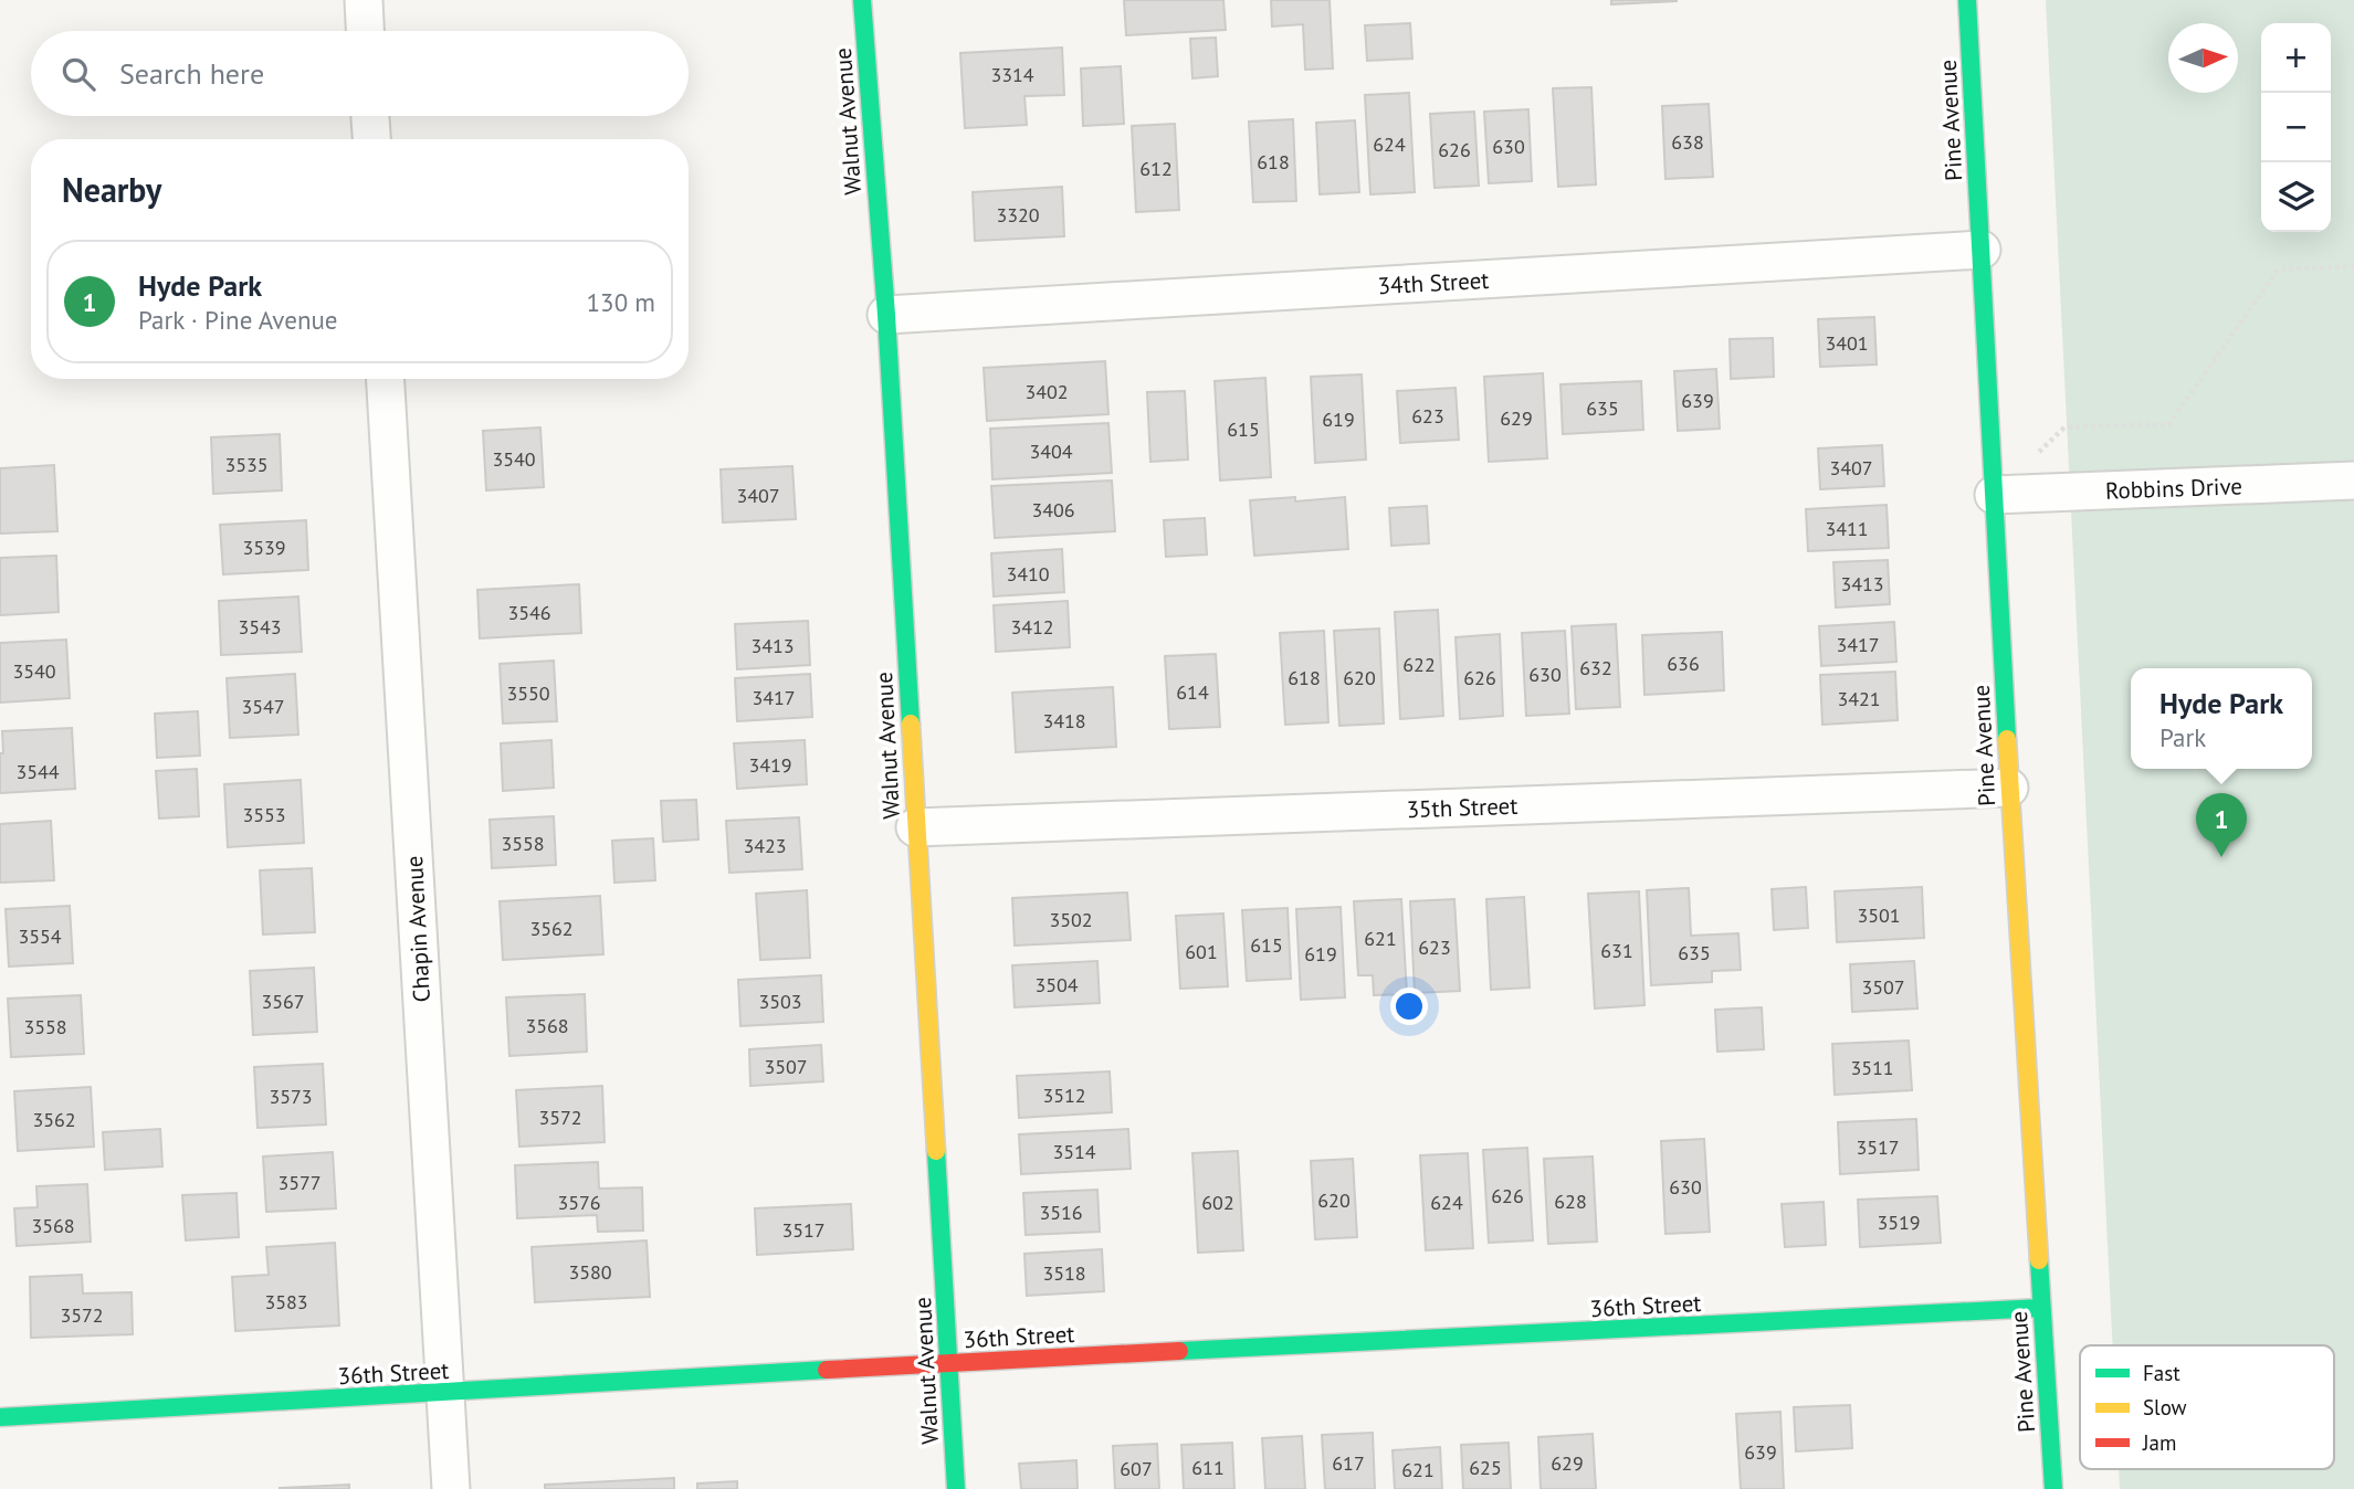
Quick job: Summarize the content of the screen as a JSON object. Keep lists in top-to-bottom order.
{
  "streets": {
    "main road": ["Pine Avenue", "Walnut Avenue", "36th Street"],
    "street": [
      "34th Street",
      "Robbins Drive",
      "35th Street",
      "Chapin Avenue"
    ]
  },
  "crossings": [
    ["Pine Avenue", "34th Street"],
    ["Pine Avenue", "Robbins Drive"],
    ["Pine Avenue", "35th Street"],
    ["Pine Avenue", "36th Street"],
    ["Walnut Avenue", "34th Street"],
    ["Walnut Avenue", "35th Street"],
    ["Walnut Avenue", "36th Street"],
    ["Chapin Avenue", "36th Street"]
  ],
  "house_numbers": [
    "3314",
    "638",
    "624",
    "630",
    "626",
    "618",
    "612",
    "3320",
    "3401",
    "3402",
    "639",
    "635",
    "623",
    "629",
    "619",
    "615",
    "3404",
    "3540",
    "3535",
    "3407",
    "3407",
    "3406",
    "3411",
    "3539",
    "3410",
    "3413",
    "3546",
    "3543",
    "3412",
    "3417",
    "3413",
    "636",
    "622",
    "632",
    "3540",
    "630",
    "618",
    "620",
    "626",
    "614",
    "3550",
    "3417",
    "3421",
    "3547",
    "3418",
    "3419",
    "3544",
    "3553",
    "3558",
    "3423",
    "3501",
    "3502",
    "3562",
    "3554",
    "621",
    "615",
    "623",
    "631",
    "601",
    "635",
    "619",
    "3504",
    "3507",
    "3567",
    "3503",
    "3568",
    "3558",
    "3507",
    "3511",
    "3512",
    "3573",
    "3572",
    "3562",
    "3517",
    "3514",
    "3577",
    "630",
    "626",
    "620",
    "628",
    "3576",
    "602",
    "624",
    "3516",
    "3519",
    "3568",
    "3517",
    "3580",
    "3518",
    "3583",
    "3572",
    "639",
    "617",
    "629",
    "611",
    "625",
    "607",
    "621"
  ],
  "legend": ["Fast", "Slow", "Jam"],
  "north": "right",
  "page": {
    "map_buttons": ["+", "−"],
    "search": "Search here",
    "heading": "Nearby",
    "list": [
      {
        "mark": "1",
        "name": "Hyde Park",
        "note": "Park · Pine Avenue",
        "value": "130 m"
      }
    ],
    "popup": ["Hyde Park", "Park"],
    "pins": "1"
  }
}
